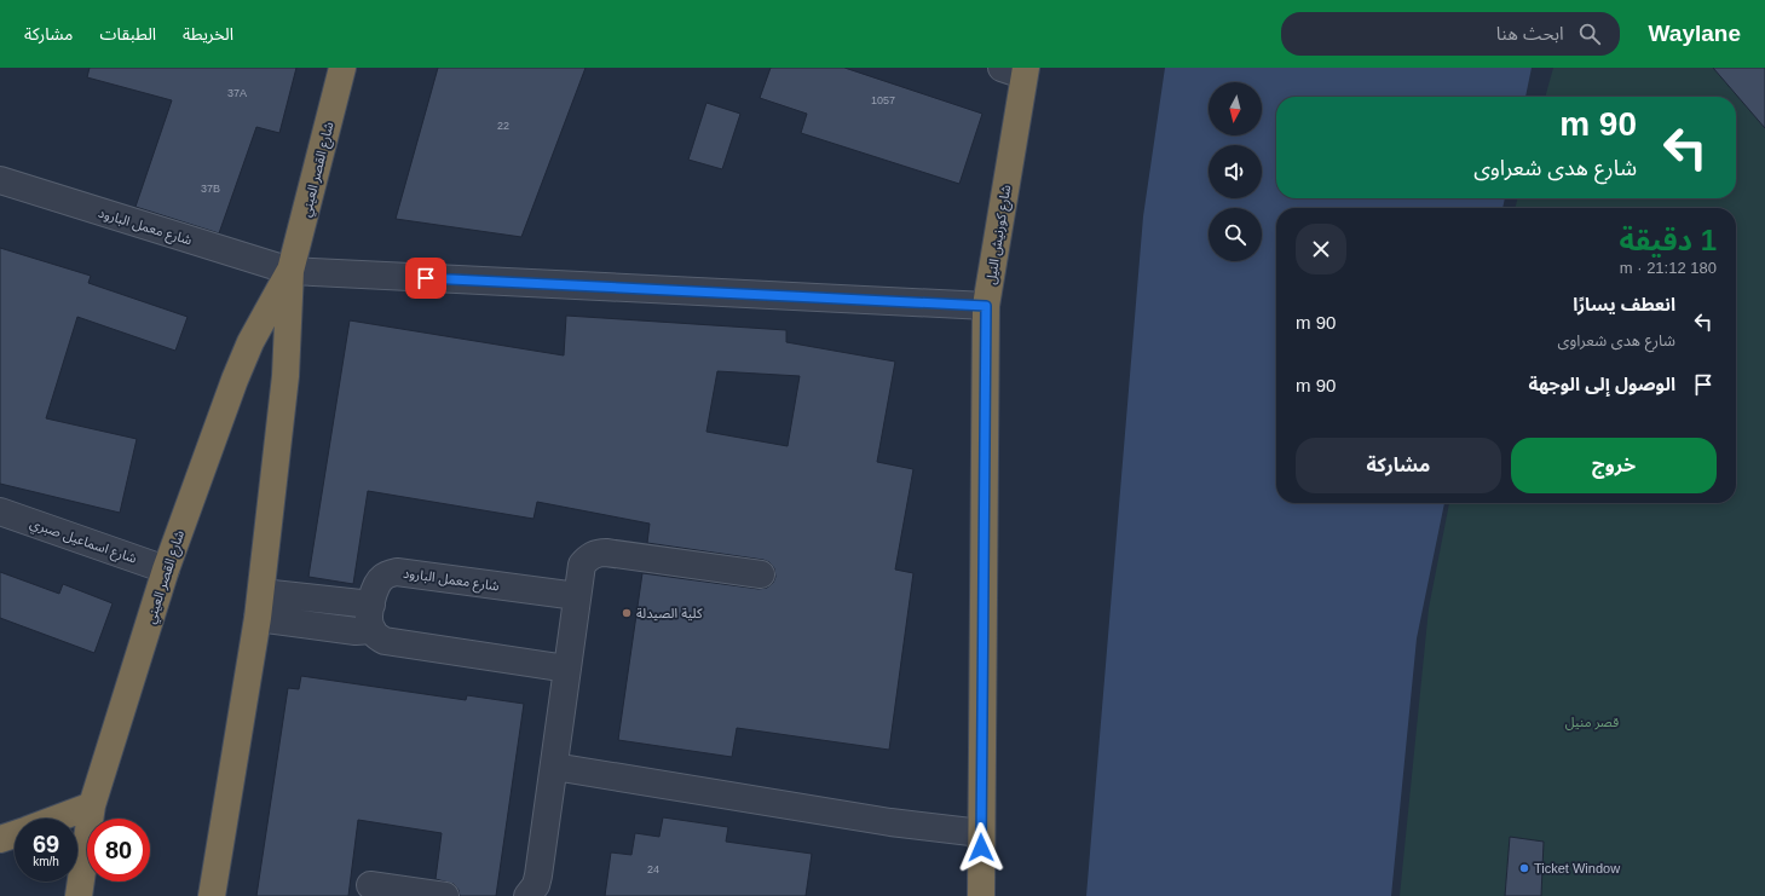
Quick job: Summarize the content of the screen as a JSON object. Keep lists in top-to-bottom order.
{
  "streets": {
    "highway": ["شارع القصر العيني", "شارع كورنيش النيل"],
    "street": ["شارع معمل البارود", "شارع اسماعيل صبري"]
  },
  "crossings": [
    ["شارع القصر العيني", "شارع معمل البارود"],
    ["شارع القصر العيني", "شارع اسماعيل صبري"],
    ["شارع معمل البارود", "شارع كورنيش النيل"]
  ],
  "parks": ["قصر منيل"],
  "places": ["كلية الصيدلة", "Ticket Window"],
  "house_numbers": [
    "37A",
    "1057",
    "22",
    "37B",
    "24"
  ],
  "north": "bottom",
  "page": {
    "header": "Waylane",
    "search": "ابحث هنا",
    "nav": ["الخريطة", "الطبقات", "مشاركة"],
    "turn": ["90 m", "شارع هدى شعراوى"],
    "heading": ["1 دقيقة", "180 m · 21:12"],
    "list": [
      {
        "name": "انعطف يسارًا",
        "note": "شارع هدى شعراوى",
        "value": "90 m"
      },
      {
        "name": "الوصول إلى الوجهة",
        "value": "90 m"
      }
    ],
    "buttons": ["خروج", "مشاركة"],
    "speed": "69 km/h",
    "limit": "80"
  }
}
